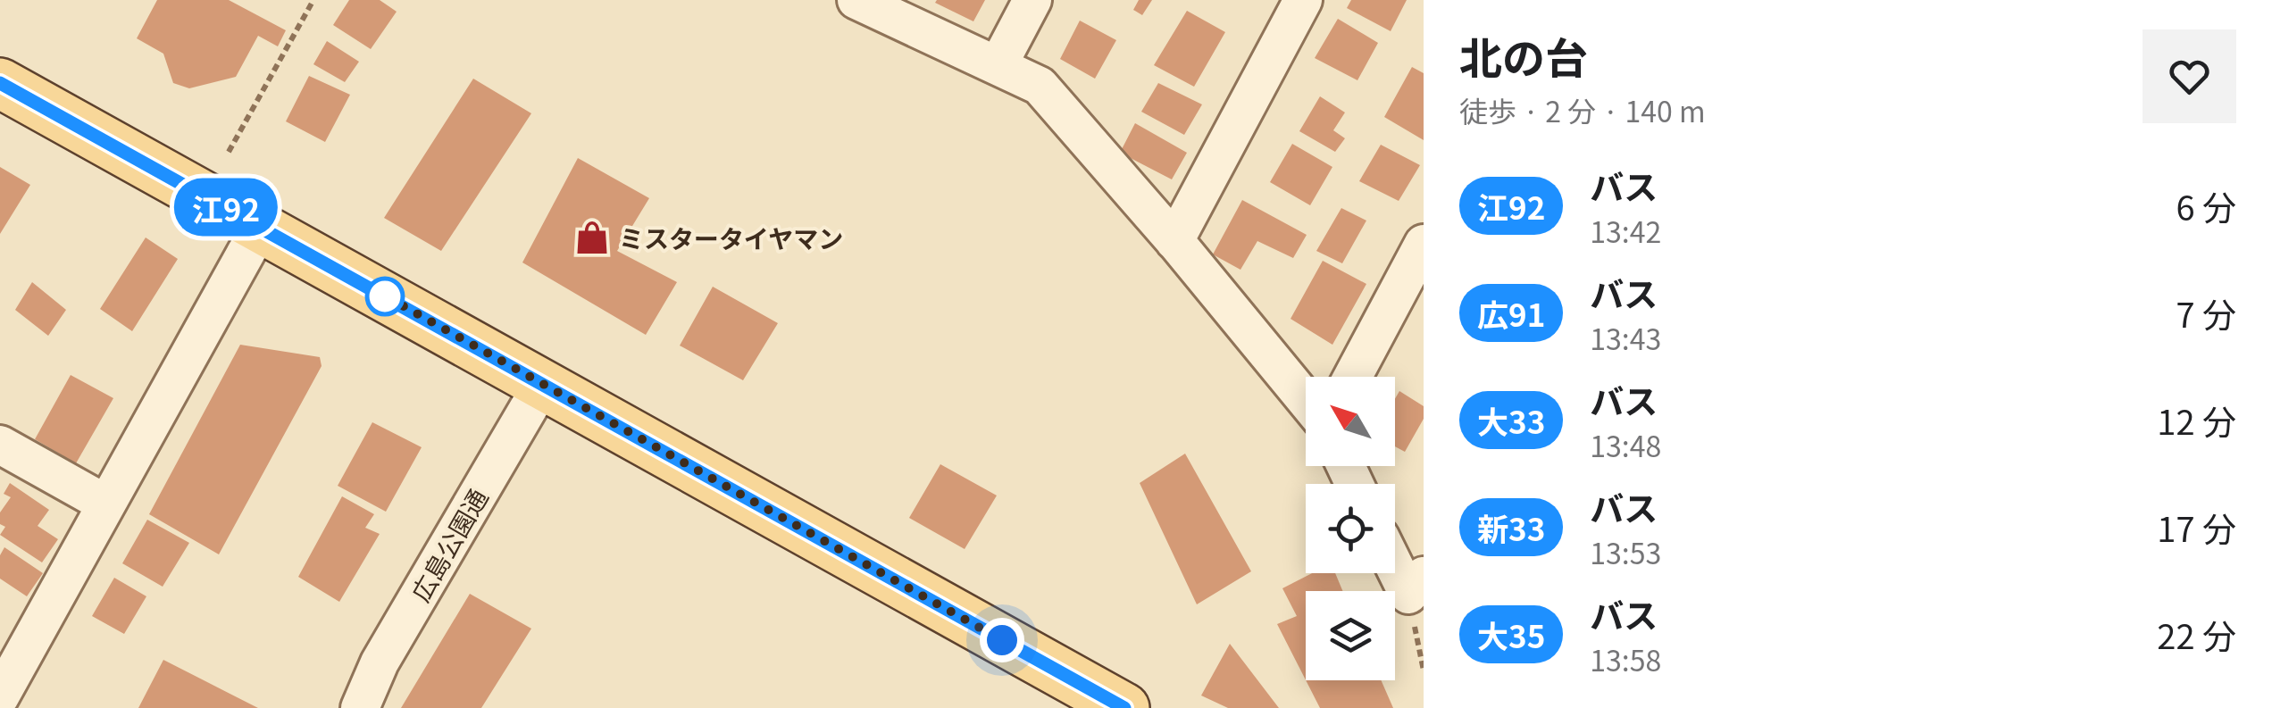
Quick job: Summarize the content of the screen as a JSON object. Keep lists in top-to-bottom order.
{
  "streets": {
    "street": ["広島公園通"]
  },
  "places": {
    "shop": ["ミスタータイヤマン"]
  },
  "lines": ["bus line 江92"],
  "north": "top left",
  "page": {
    "on_map": "江92",
    "heading": ["北の台", "徒歩 · 2 分 · 140 m"],
    "list": [
      {
        "mark": "江92",
        "name": "バス",
        "note": "13:42",
        "value": "6 分"
      },
      {
        "mark": "広91",
        "name": "バス",
        "note": "13:43",
        "value": "7 分"
      },
      {
        "mark": "大33",
        "name": "バス",
        "note": "13:48",
        "value": "12 分"
      },
      {
        "mark": "新33",
        "name": "バス",
        "note": "13:53",
        "value": "17 分"
      },
      {
        "mark": "大35",
        "name": "バス",
        "note": "13:58",
        "value": "22 分"
      }
    ]
  }
}
